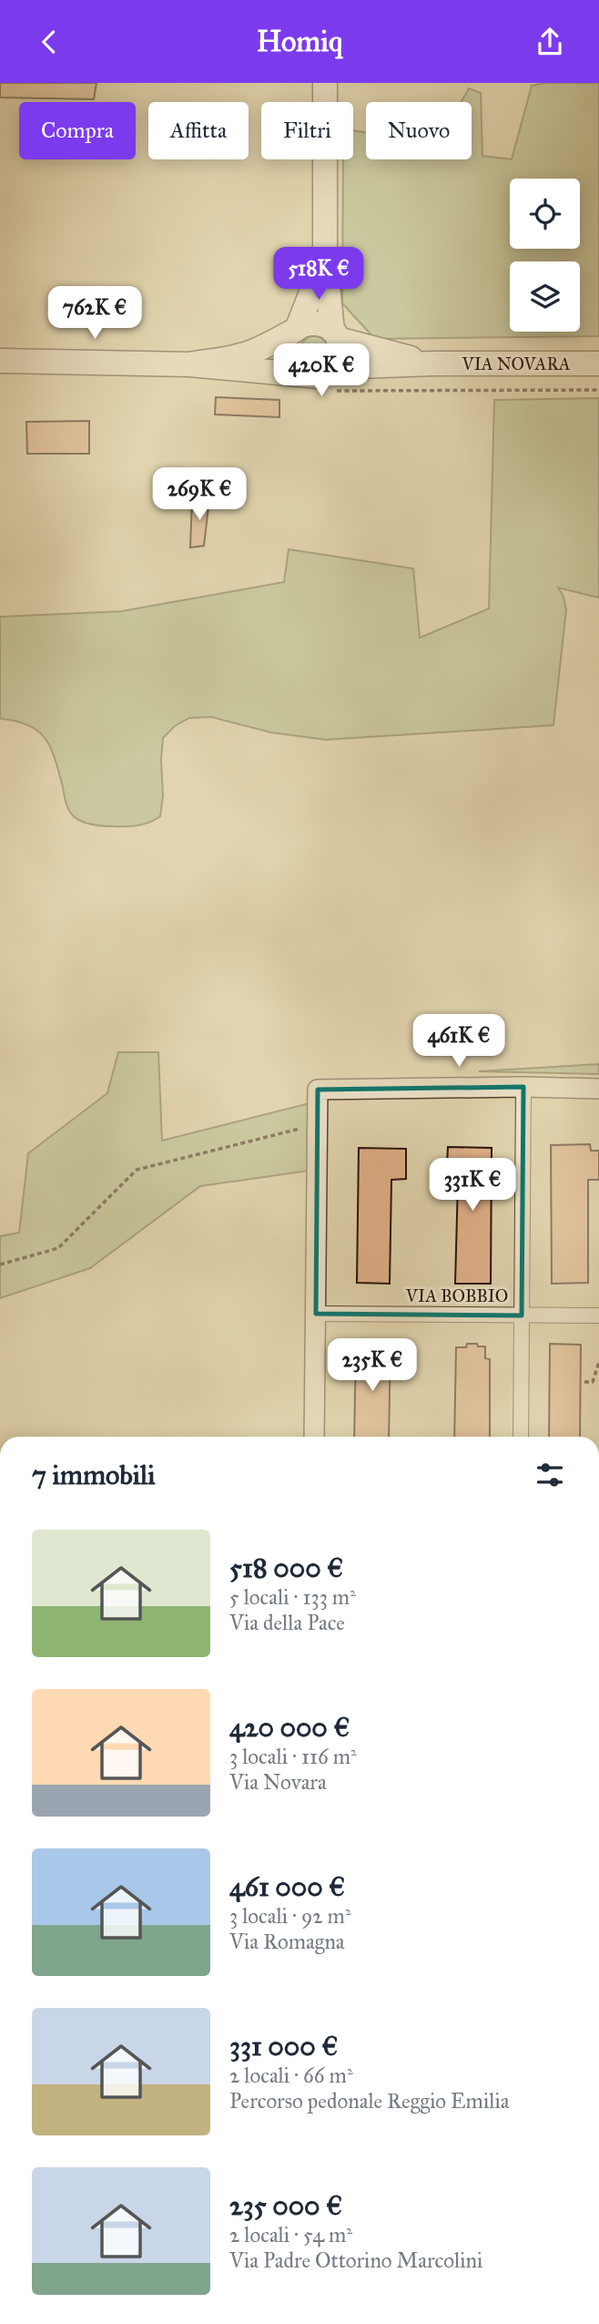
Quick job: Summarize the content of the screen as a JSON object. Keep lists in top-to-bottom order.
{
  "streets": {
    "street": ["VIA NOVARA", "VIA BOBBIO"]
  },
  "page": {
    "header": "Homiq",
    "chip": [
      "Compra",
      "Affitta",
      "Filtri",
      "Nuovo"
    ],
    "price": [
      "518K €",
      "762K €",
      "420K €",
      "269K €",
      "461K €",
      "331K €",
      "235K €"
    ],
    "heading": "7 immobili",
    "list": [
      {
        "name": "518 000 €",
        "note": "5 locali · 133 m² · Via della Pace"
      },
      {
        "name": "420 000 €",
        "note": "3 locali · 116 m² · Via Novara"
      },
      {
        "name": "461 000 €",
        "note": "3 locali · 92 m² · Via Romagna"
      },
      {
        "name": "331 000 €",
        "note": "2 locali · 66 m² · Percorso pedonale Reggio Emilia"
      },
      {
        "name": "235 000 €",
        "note": "2 locali · 54 m² · Via Padre Ottorino Marcolini"
      }
    ]
  }
}
